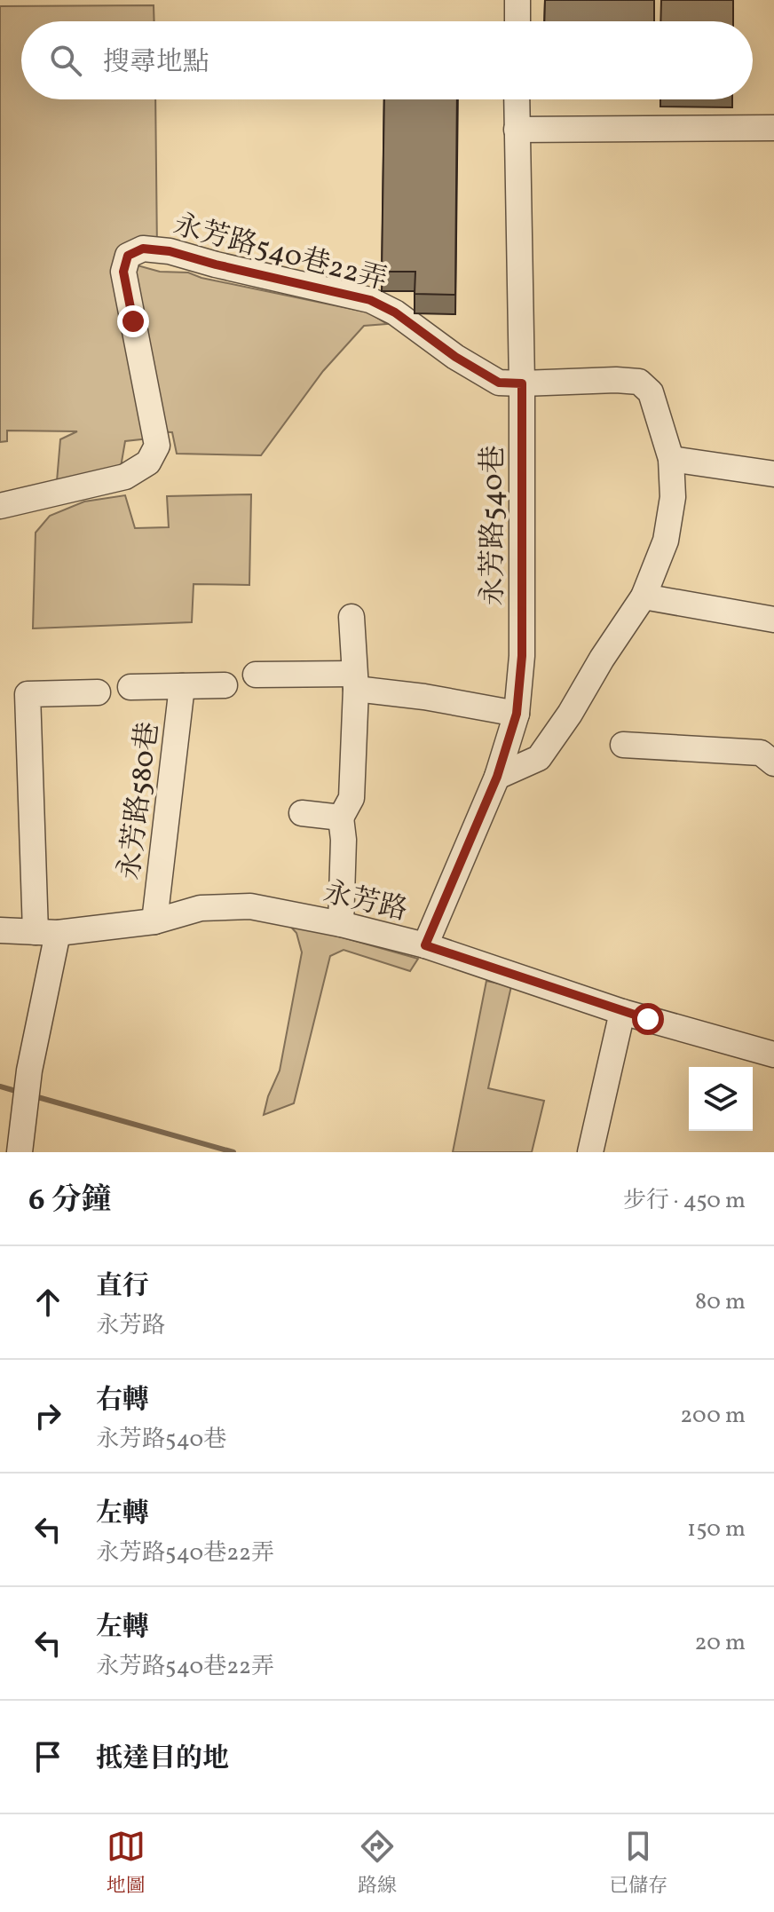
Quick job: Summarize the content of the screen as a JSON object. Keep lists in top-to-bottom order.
{
  "streets": {
    "street": [
      "永芳路540巷22弄",
      "永芳路540巷",
      "永芳路580巷",
      "永芳路"
    ]
  },
  "crossings": [
    ["永芳路540巷22弄", "永芳路540巷"],
    ["永芳路540巷", "永芳路"],
    ["永芳路580巷", "永芳路"]
  ],
  "page": {
    "search": "搜尋地點",
    "heading": ["6 分鐘", "步行 · 450 m"],
    "list": [
      ["直行", "永芳路", "80 m"],
      ["右轉", "永芳路540巷", "200 m"],
      ["左轉", "永芳路540巷22弄", "150 m"],
      ["左轉", "永芳路540巷22弄", "20 m"],
      "抵達目的地"
    ],
    "nav": ["地圖", "路線", "已儲存"]
  }
}
